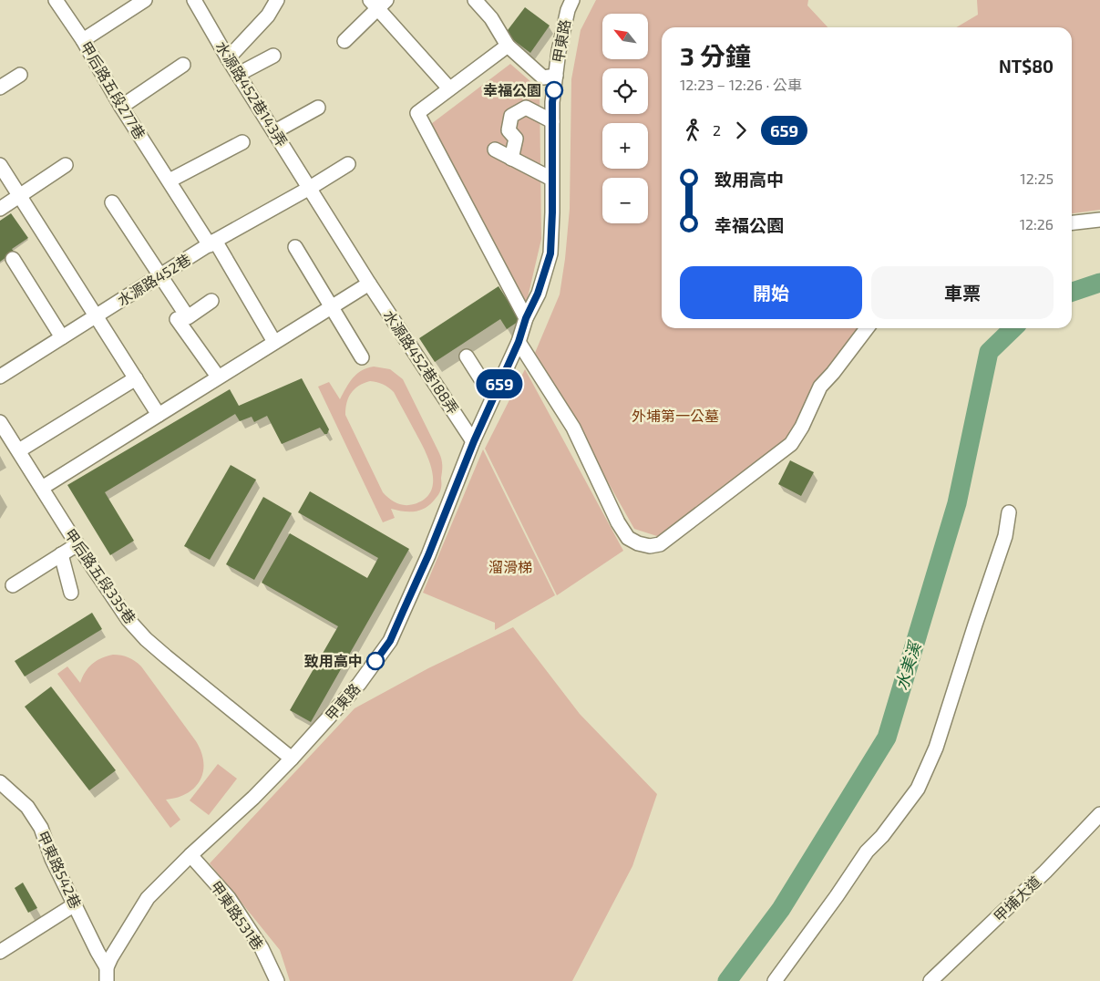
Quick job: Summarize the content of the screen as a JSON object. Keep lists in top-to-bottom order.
{
  "streets": {
    "street": [
      "甲東路",
      "甲后路五段277巷",
      "水源路452巷143弄",
      "水源路452巷",
      "水源路452巷188弄",
      "甲后路五段335巷",
      "甲東路542巷",
      "甲埔大道",
      "甲東路531巷"
    ]
  },
  "crossings": [
    ["甲東路", "水源路452巷188弄"],
    ["甲東路", "甲后路五段335巷"],
    ["甲東路", "甲東路542巷"],
    ["甲東路", "甲東路531巷"],
    ["甲后路五段277巷", "水源路452巷"],
    ["水源路452巷143弄", "水源路452巷"],
    ["水源路452巷143弄", "水源路452巷188弄"],
    ["水源路452巷", "水源路452巷188弄"]
  ],
  "water": ["水美溪"],
  "parks": ["外埔第一公墓", "溜滑梯"],
  "places": ["幸福公園", "致用高中"],
  "lines": ["bus line 659"],
  "north": "top left",
  "page": {
    "on_map": "659",
    "map_buttons": ["+", "−"],
    "heading": ["3 分鐘", "12:23 – 12:26 · 公車", "NT$80"],
    "legs": ["2", "659"],
    "list": [
      {
        "name": "致用高中",
        "value": "12:25"
      },
      {
        "name": "幸福公園",
        "value": "12:26"
      }
    ],
    "buttons": ["開始", "車票"]
  }
}
